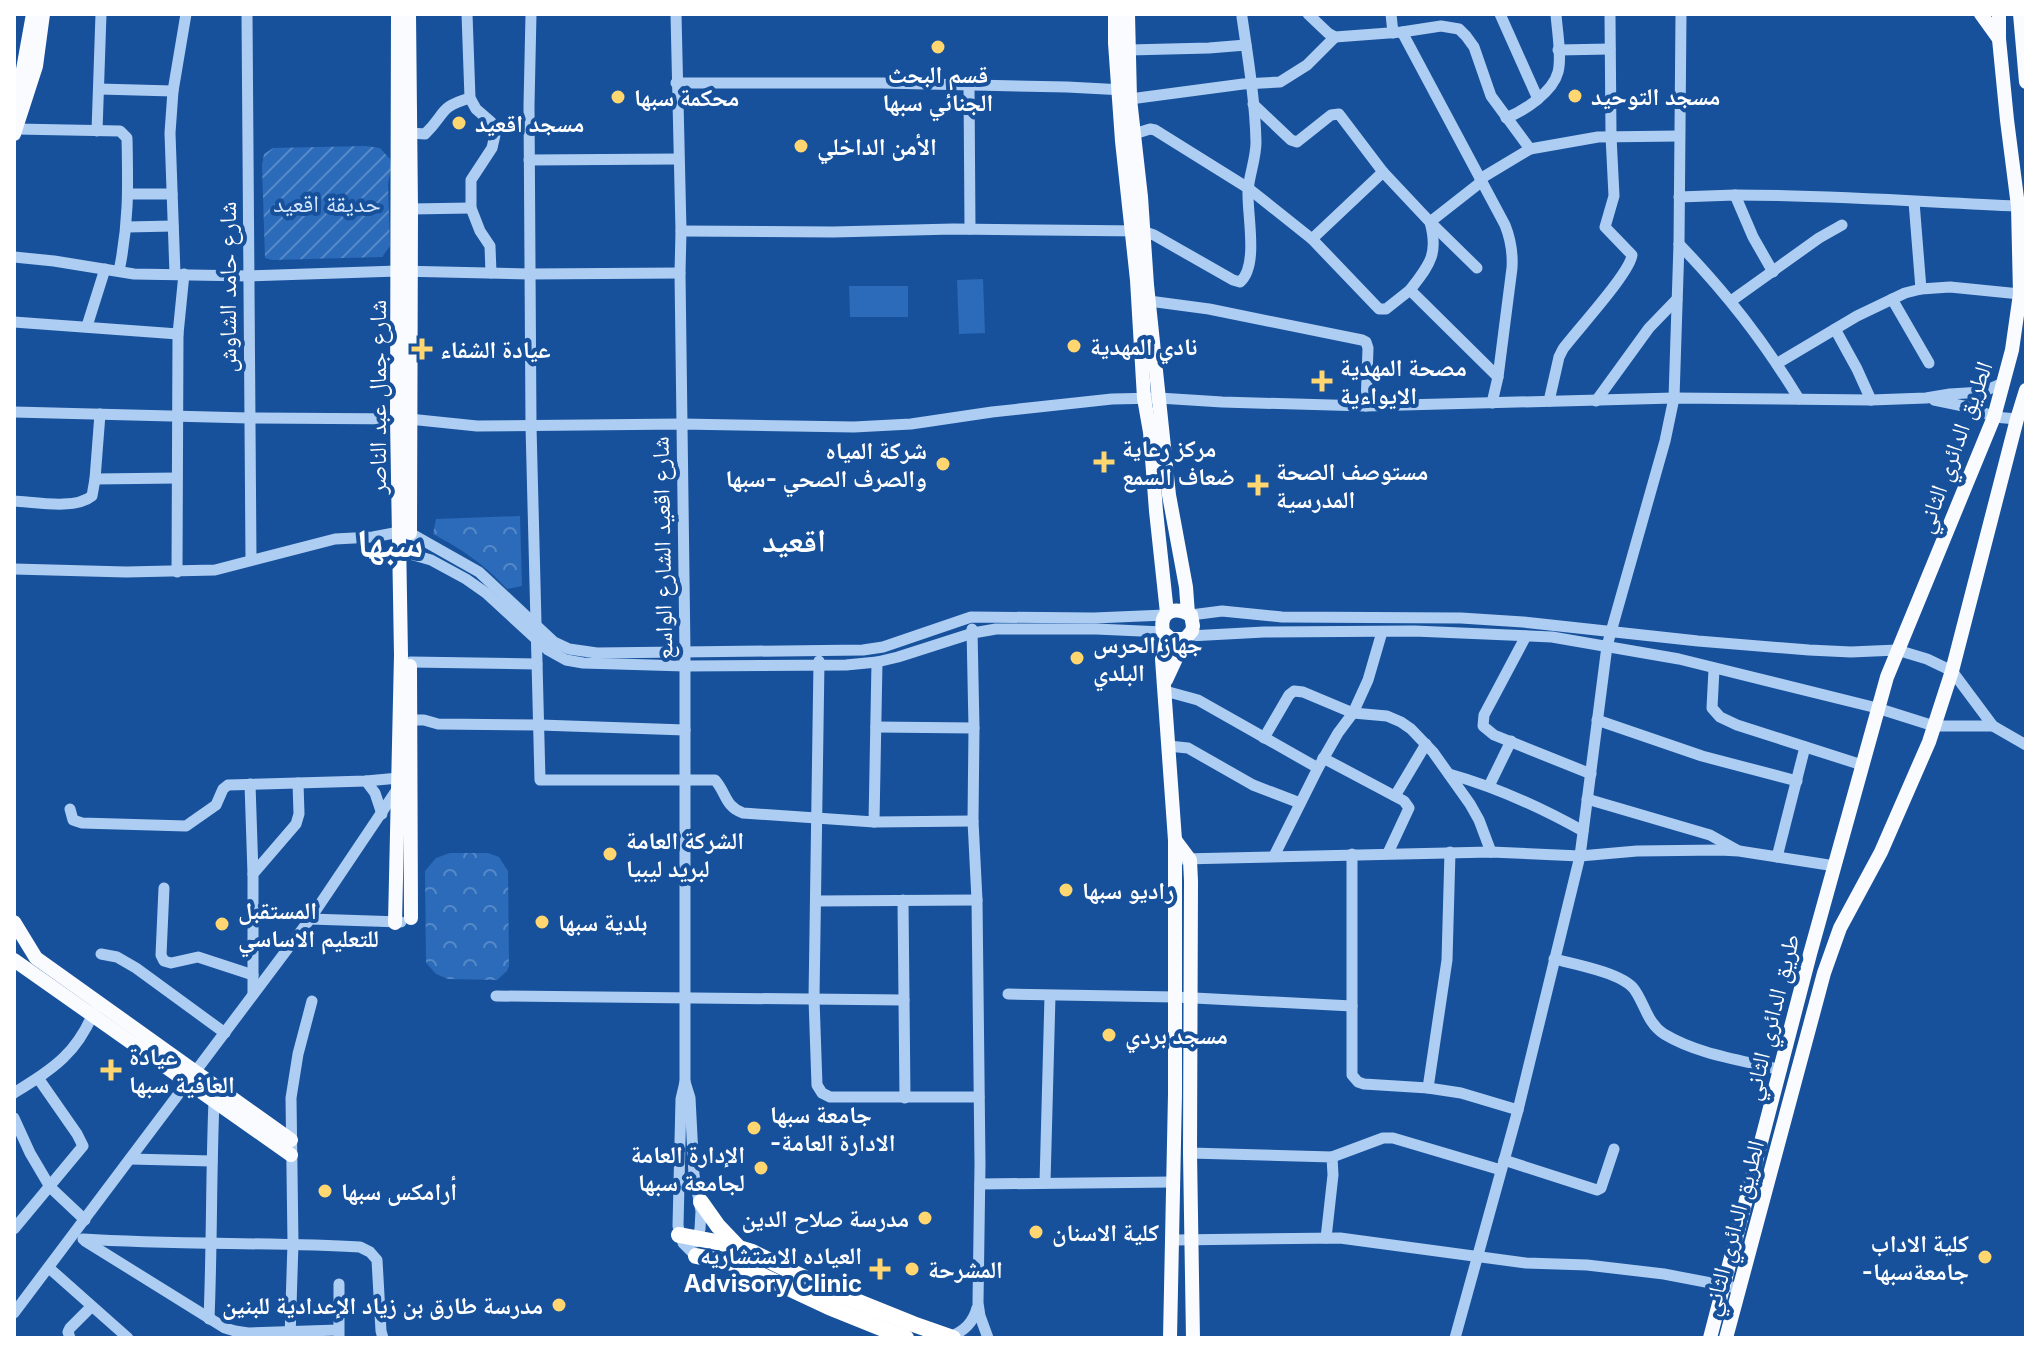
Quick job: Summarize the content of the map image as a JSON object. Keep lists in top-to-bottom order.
{
  "streets": {
    "main road": ["شارع جمال عبد الناصر", "الطريق الدائري الثاني", "طريق الدائري الثاني"],
    "street": ["شارع حامد الشاوش", "شارع اقعيد الشارع الواسع"]
  },
  "crossings": [
    ["الطريق الدائري الثاني", "طريق الدائري الثاني"]
  ],
  "districts": ["اقعيد", "سبها"],
  "parks": ["حديقة اقعيد"],
  "places": {
    "other": [
      "قسم البحث الجنائي سبها",
      "مسجد التوحيد",
      "محكمة سبها",
      "مسجد اقعيد",
      "الأمن الداخلي",
      "نادي المهدية",
      "شركة المياه والصرف الصحي -سبها",
      "جهاز الحرس البلدي",
      "الشركة العامة لبريد ليبيا",
      "راديو سبها",
      "بلدية سبها",
      "المستقبل للتعليم الاساسي",
      "مسجد بردي",
      "جامعة سبها -الادارة العامة",
      "الإدارة العامة لجامعة سبها",
      "أرامكس سبها",
      "مدرسة صلاح الدين",
      "كلية الاسنان",
      "كلية الاداب -جامعةسبها",
      "المشرحة",
      "مدرسة طارق بن زياد الإعدادية للبنين"
    ],
    "health": [
      "عيادة الشفاء",
      "مصحة المهدية الايواءية",
      "مركز رعاية ضعاف السمع",
      "مستوصف الصحة المدرسية",
      "عيادة العافية سبها",
      "العياده الاستشاريه Advisory Clinic"
    ]
  }
}
